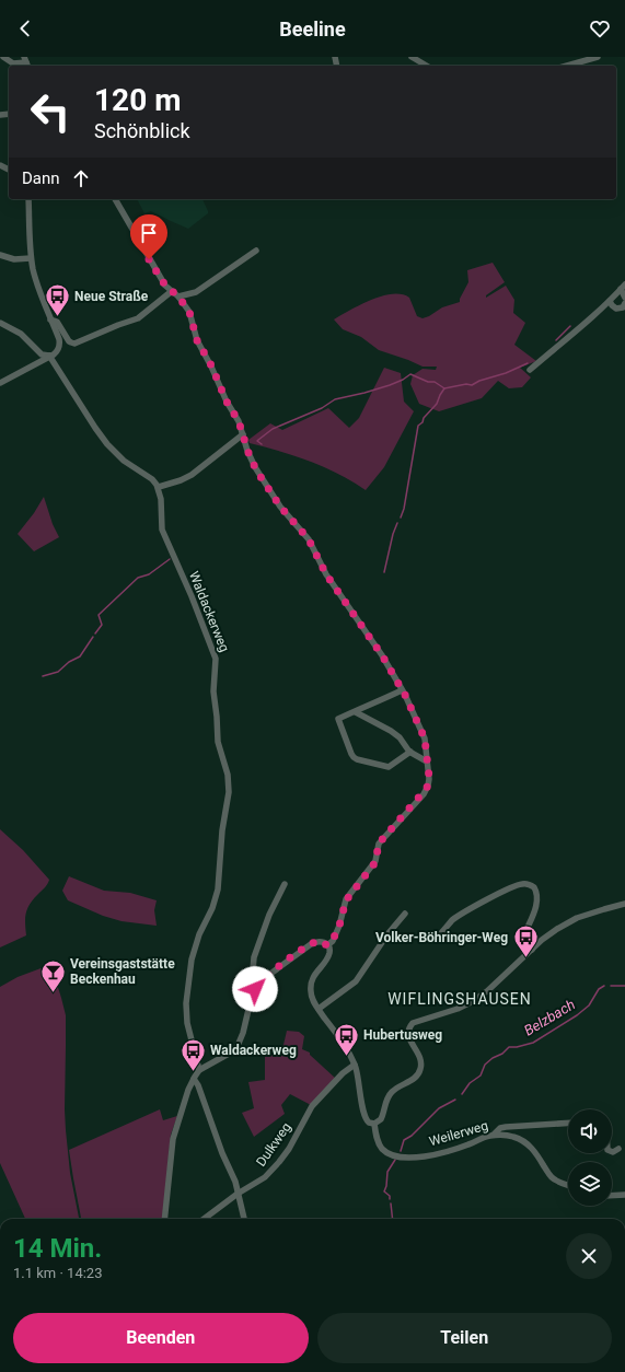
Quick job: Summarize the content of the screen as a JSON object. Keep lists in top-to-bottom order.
{
  "streets": {
    "street": ["Waldackerweg", "Weilerweg", "Dulkweg"]
  },
  "crossings": [
    ["Weilerweg", "Dulkweg"]
  ],
  "districts": ["WIFLINGSHAUSEN"],
  "water": ["Belzbach"],
  "places": {
    "bus stop": [
      "Neue Straße",
      "Volker-Böhringer-Weg",
      "Hubertusweg",
      "Waldackerweg"
    ],
    "bar": ["Vereinsgaststätte Beckenhau"]
  },
  "page": {
    "header": "Beeline",
    "turn": ["120 m", "Schönblick"],
    "then": "Dann",
    "heading": ["14 Min.", "1.1 km · 14:23"],
    "buttons": ["Beenden", "Teilen"]
  }
}
